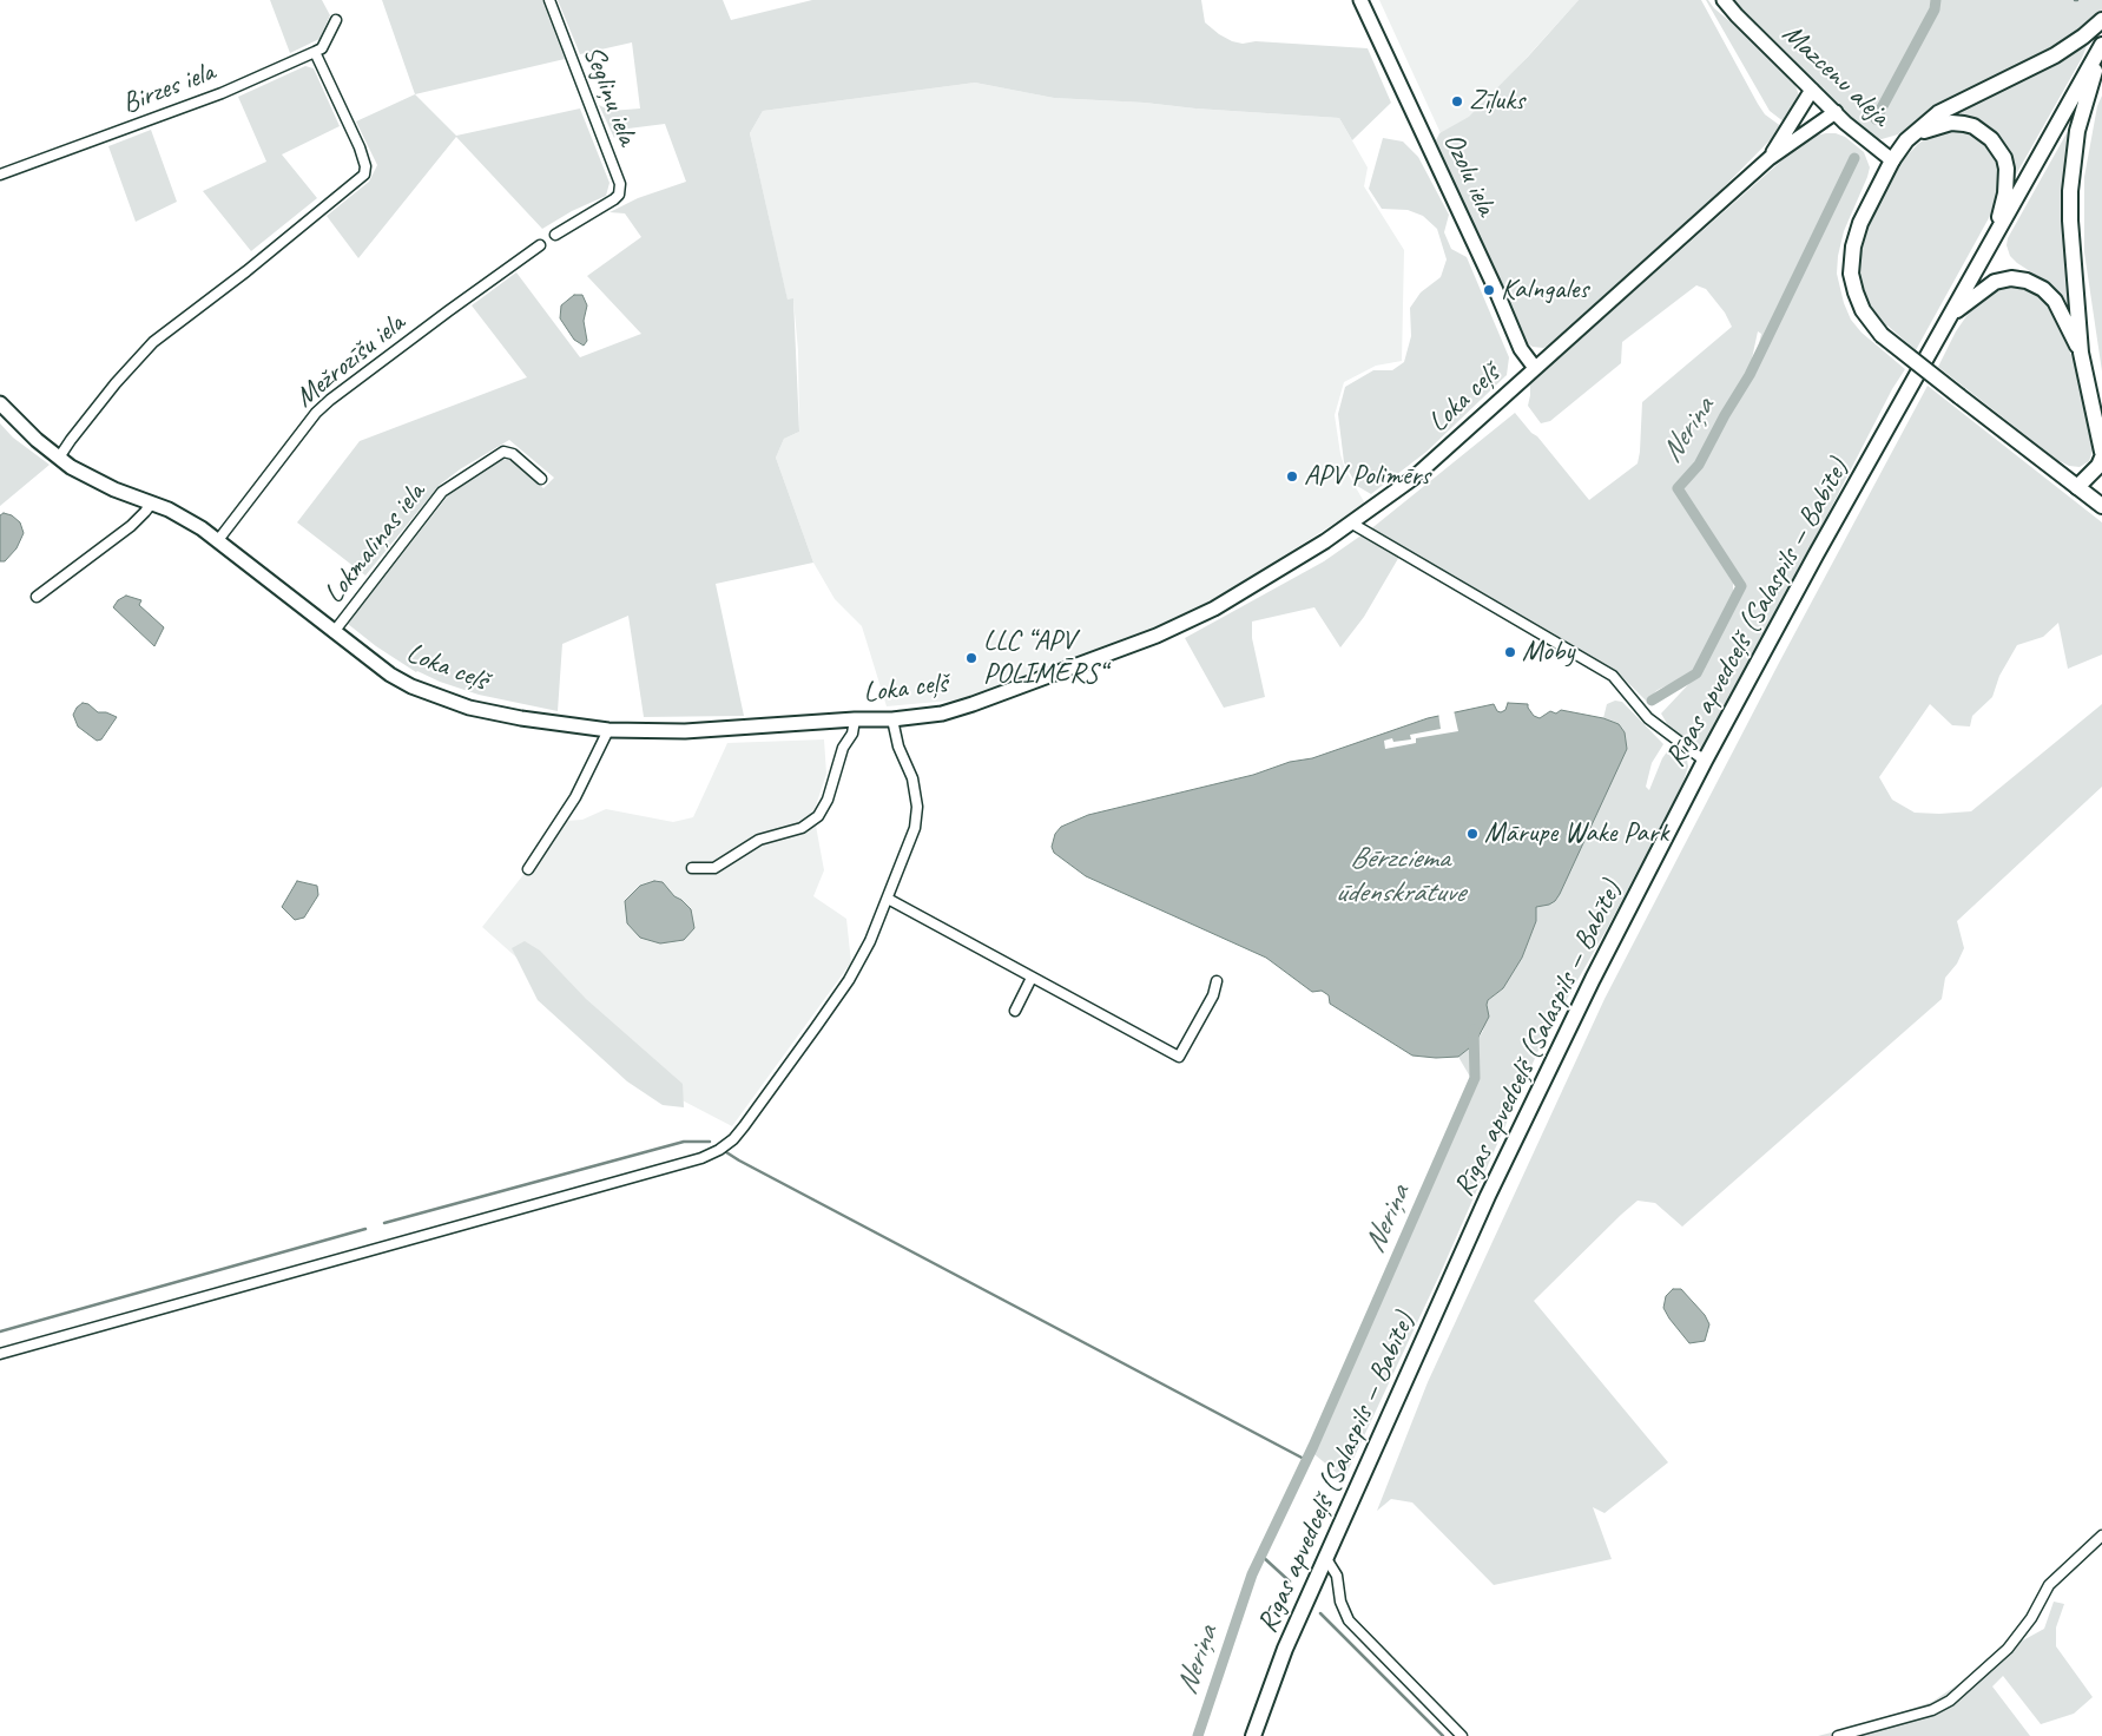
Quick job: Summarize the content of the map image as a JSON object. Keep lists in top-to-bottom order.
{
  "streets": {
    "main road": [
      "Mazcenu aleja",
      "Ozolu iela",
      "Loka ceļš",
      "Rīgas apvedceļš (Salaspils — Babīte)"
    ],
    "street": [
      "Birzes iela",
      "Segliņu iela",
      "Mežrozīšu iela",
      "Lokmaliņas iela"
    ]
  },
  "crossings": [
    ["Mazcenu aleja", "Loka ceļš"],
    ["Ozolu iela", "Loka ceļš"],
    ["Mežrozīšu iela", "Loka ceļš"],
    ["Loka ceļš", "Lokmaliņas iela"]
  ],
  "water": ["Neriņa", "Bērzciema ūdenskrātuve"],
  "places": [
    "Zīļuks",
    "Kalngales",
    "APV Polimērs",
    "Moby",
    "LLC “APV POLIMĒRS“",
    "Mārupe Wake Park"
  ]
}
